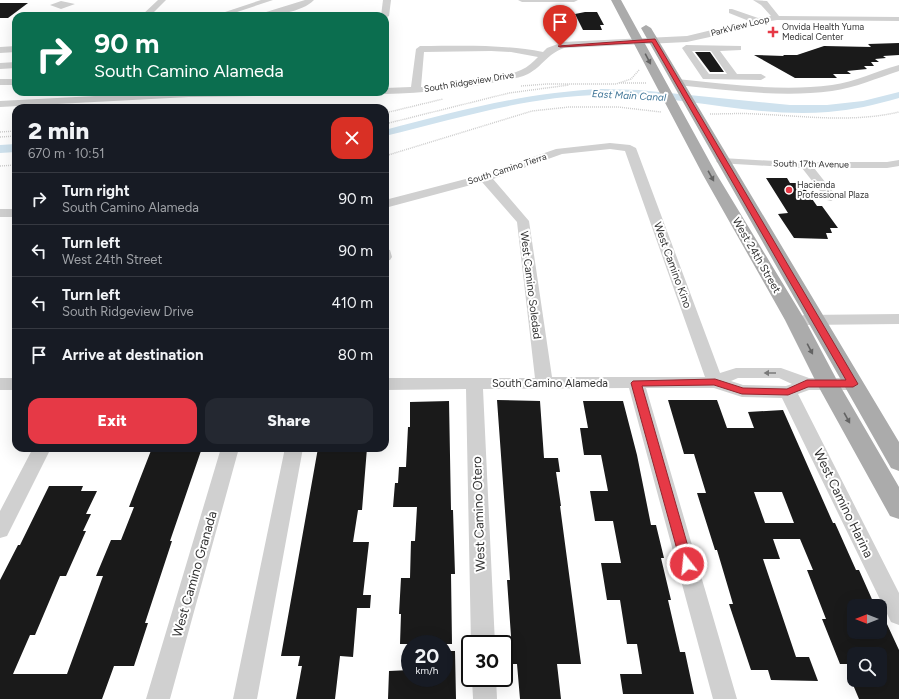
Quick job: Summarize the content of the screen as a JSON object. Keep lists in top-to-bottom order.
{
  "streets": {
    "main road": ["West 24th Street"],
    "street": [
      "ParkView Loop",
      "South Ridgeview Drive",
      "South 17th Avenue",
      "South Camino Tierra",
      "West Camino Kino",
      "West Camino Soledad",
      "South Camino Alameda",
      "West Camino Harina",
      "West Camino Otero",
      "West Camino Granada"
    ]
  },
  "crossings": [
    ["ParkView Loop", "South Ridgeview Drive"],
    ["ParkView Loop", "West 24th Street"],
    ["South Ridgeview Drive", "West 24th Street"],
    ["South 17th Avenue", "West 24th Street"],
    ["South Camino Tierra", "West Camino Kino"],
    ["South Camino Tierra", "West Camino Soledad"],
    ["West 24th Street", "South Camino Alameda"],
    ["West Camino Kino", "South Camino Alameda"],
    ["West Camino Soledad", "South Camino Alameda"],
    ["South Camino Alameda", "West Camino Harina"],
    ["South Camino Alameda", "West Camino Otero"]
  ],
  "water": ["East Main Canal"],
  "places": {
    "health": ["Onvida Health Yuma Medical Center"],
    "other": ["Hacienda Professional Plaza"]
  },
  "north": "left",
  "page": {
    "turn": ["90 m", "South Camino Alameda"],
    "heading": ["2 min", "670 m · 10:51"],
    "list": [
      {
        "name": "Turn right",
        "note": "South Camino Alameda",
        "value": "90 m"
      },
      {
        "name": "Turn left",
        "note": "West 24th Street",
        "value": "90 m"
      },
      {
        "name": "Turn left",
        "note": "South Ridgeview Drive",
        "value": "410 m"
      },
      {
        "name": "Arrive at destination",
        "value": "80 m"
      }
    ],
    "buttons": ["Exit", "Share"],
    "speed": "20 km/h",
    "limit": "30"
  }
}
